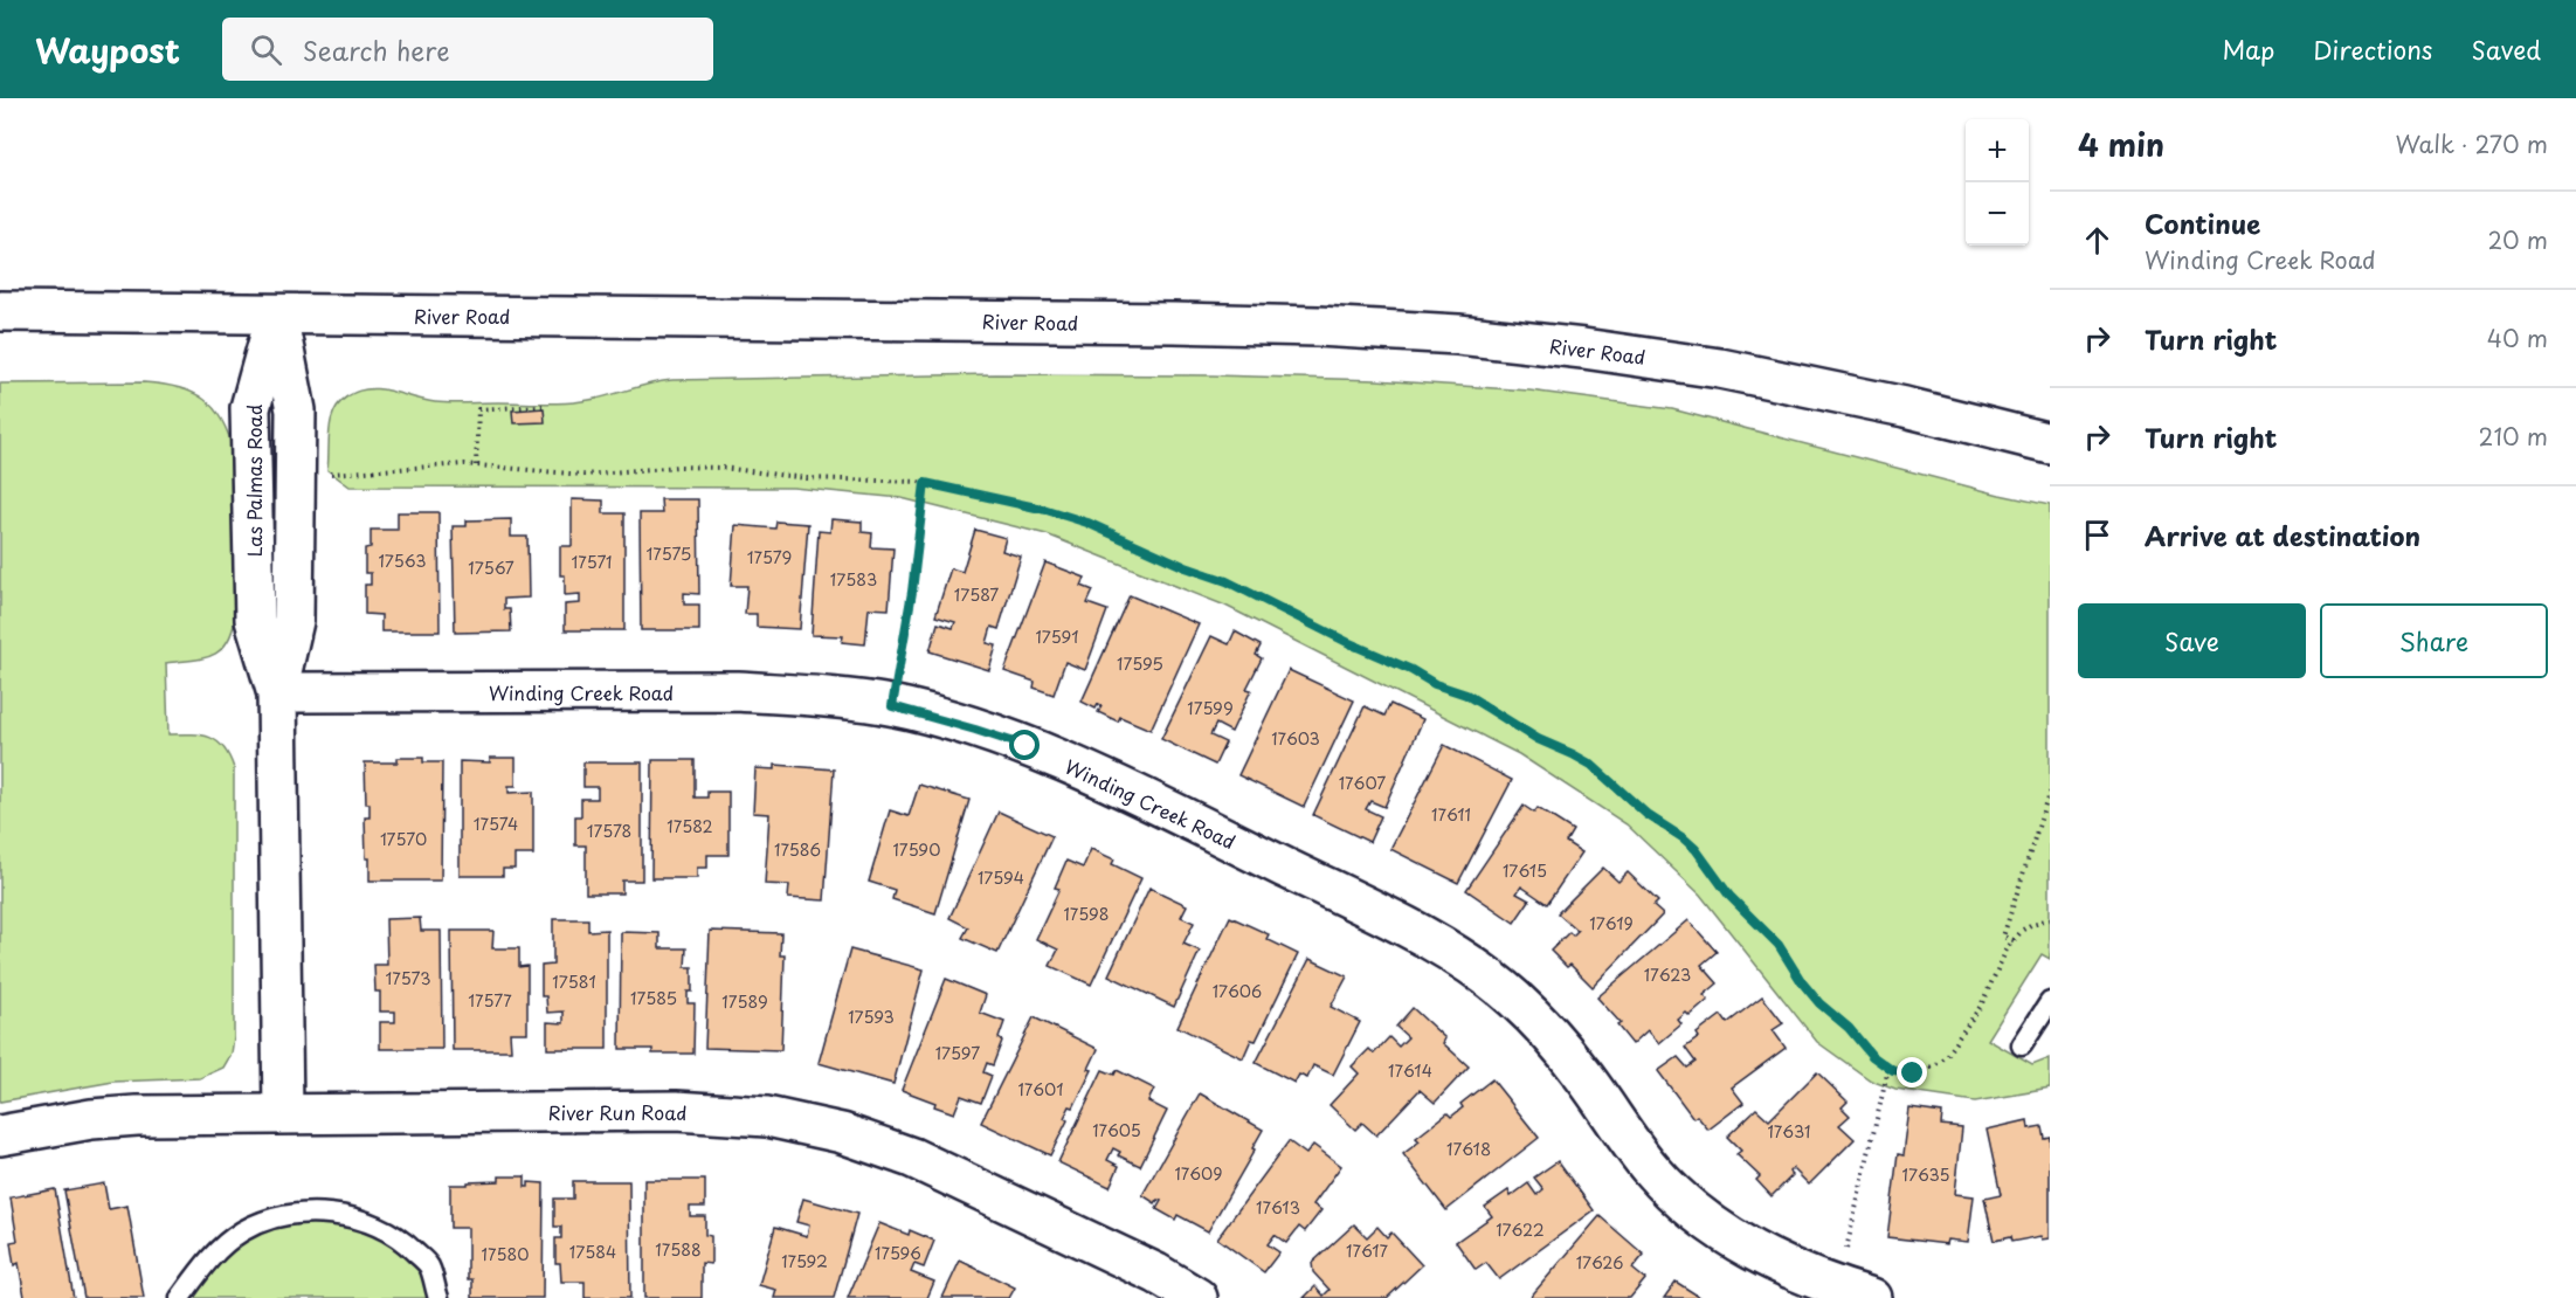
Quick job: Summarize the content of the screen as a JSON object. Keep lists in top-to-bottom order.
{
  "streets": {
    "street": ["River Road", "Winding Creek Road", "River Run Road"]
  },
  "house_numbers": [
    "17575",
    "17579",
    "17563",
    "17571",
    "17567",
    "17583",
    "17587",
    "17591",
    "17595",
    "17599",
    "17603",
    "17607",
    "17611",
    "17574",
    "17582",
    "17578",
    "17570",
    "17586",
    "17590",
    "17615",
    "17594",
    "17598",
    "17619",
    "17623",
    "17573",
    "17581",
    "17606",
    "17585",
    "17577",
    "17589",
    "17593",
    "17597",
    "17614",
    "17601",
    "17605",
    "17631",
    "17618",
    "17609",
    "17635",
    "17613",
    "17622",
    "17588",
    "17617",
    "17584",
    "17596",
    "17580",
    "17592",
    "17626"
  ],
  "page": {
    "header": "Waypost",
    "search": "Search here",
    "nav": ["Map", "Directions", "Saved"],
    "heading": ["4 min", "Walk · 270 m"],
    "map_buttons": ["+", "−"],
    "list": [
      ["Continue", "Winding Creek Road", "20 m"],
      ["Turn right", "40 m"],
      ["Turn right", "210 m"],
      "Arrive at destination"
    ],
    "buttons": ["Save", "Share"]
  }
}
